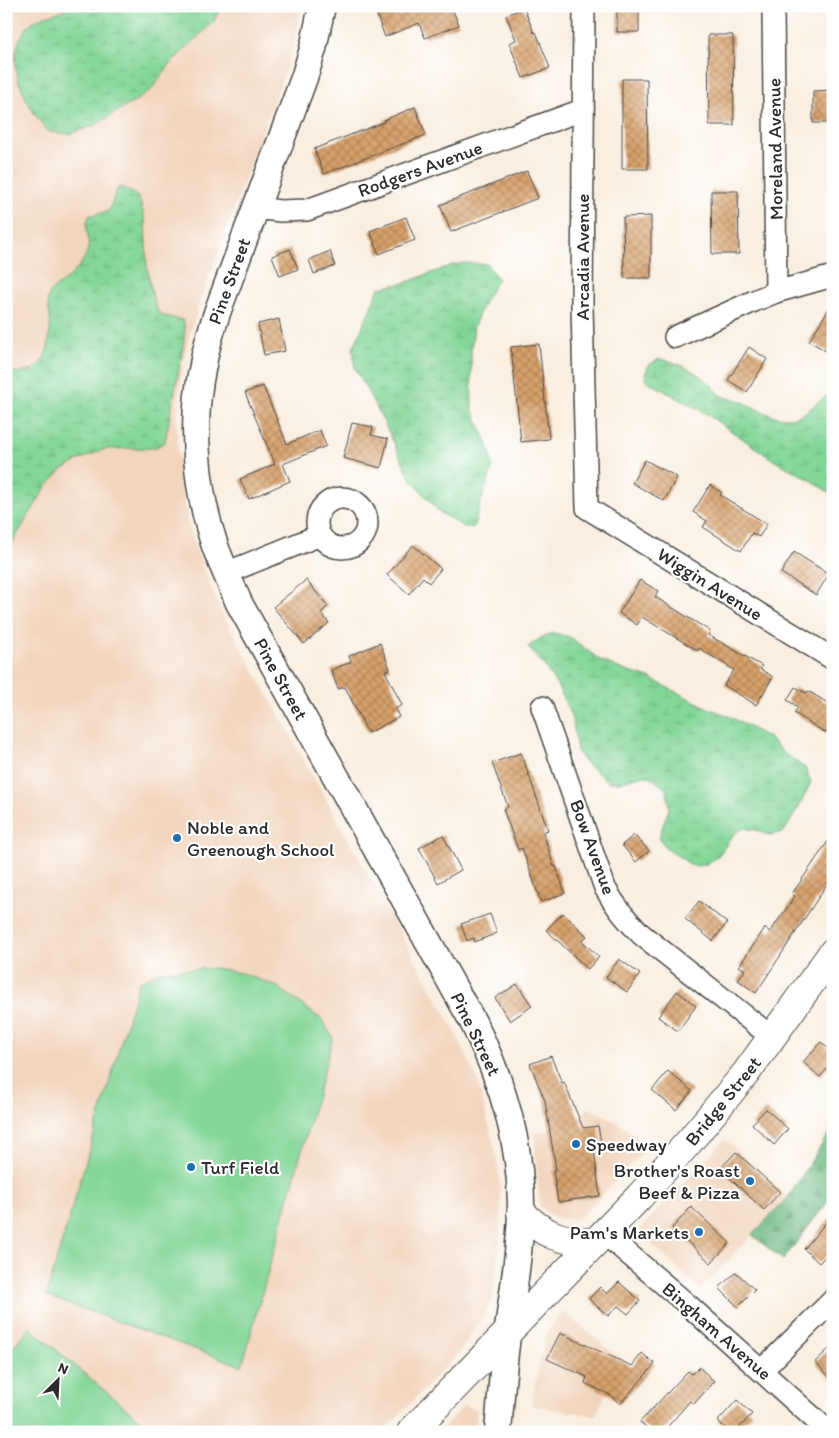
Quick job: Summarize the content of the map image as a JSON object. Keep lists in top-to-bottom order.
{
  "streets": {
    "main road": ["Bridge Street"],
    "street": [
      "Moreland Avenue",
      "Rodgers Avenue",
      "Arcadia Avenue",
      "Pine Street",
      "Wiggin Avenue",
      "Bow Avenue",
      "Bingham Avenue"
    ]
  },
  "crossings": [
    ["Rodgers Avenue", "Arcadia Avenue"],
    ["Rodgers Avenue", "Pine Street"],
    ["Arcadia Avenue", "Wiggin Avenue"],
    ["Pine Street", "Bridge Street"],
    ["Bow Avenue", "Bridge Street"],
    ["Bridge Street", "Bingham Avenue"]
  ],
  "places": [
    "Noble and Greenough School",
    "Speedway",
    "Turf Field",
    "Brother's Roast Beef & Pizza",
    "Pam's Markets"
  ],
  "north": "top right"
}
